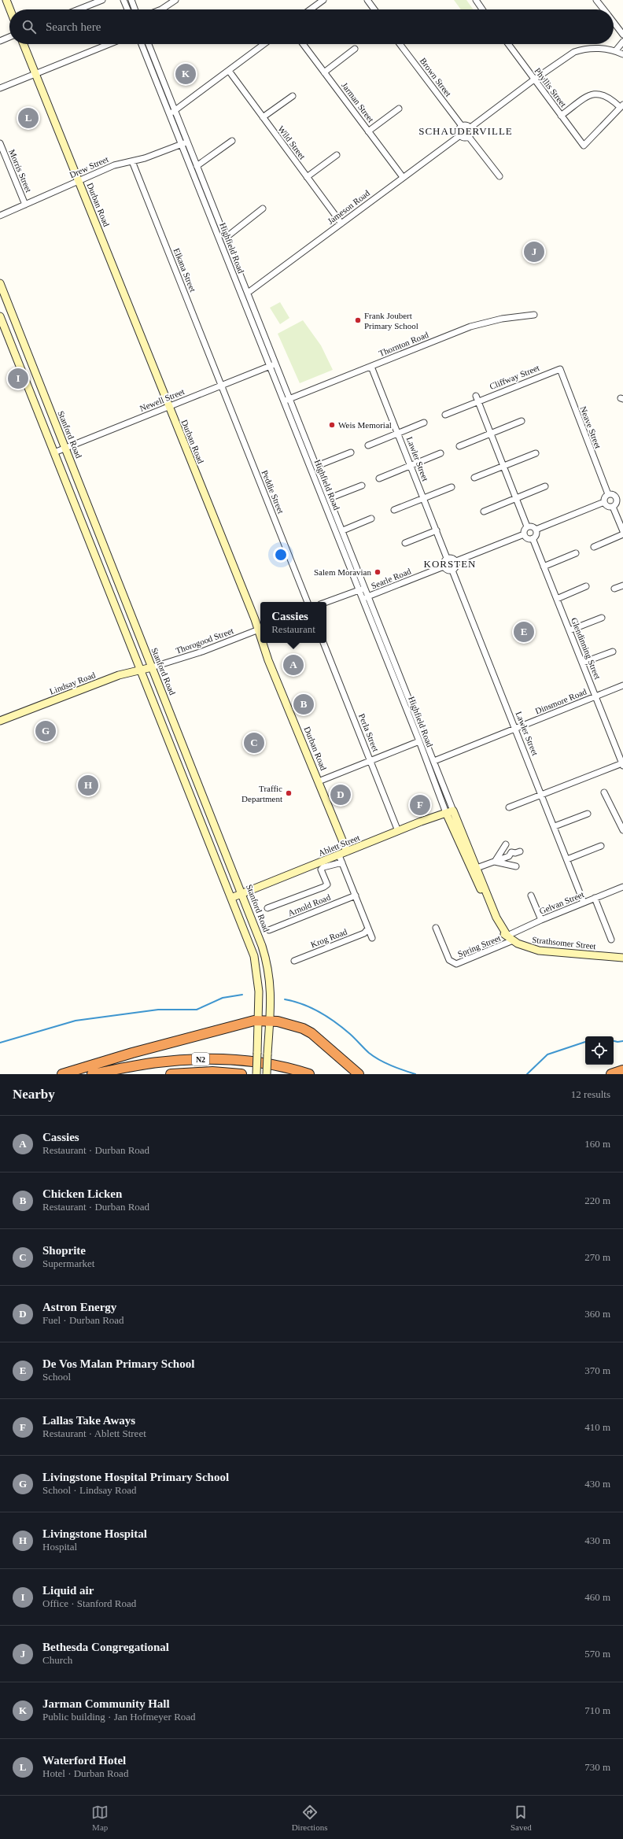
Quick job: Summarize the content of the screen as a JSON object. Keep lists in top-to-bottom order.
{
  "streets": {
    "highway": ["N2"],
    "street": [
      "Brown Street",
      "Phyllis Street",
      "Jarman Street",
      "Wild Street",
      "Drew Street",
      "Morris Street",
      "Durban Road",
      "Jameson Road",
      "Highfield Road",
      "Elkana Street",
      "Thornton Road",
      "Cliffway Street",
      "Newell Street",
      "Neave Street",
      "Stanford Road",
      "Lawler Street",
      "Peddie Street",
      "Searle Road",
      "Thorogood Street",
      "Glendinning Street",
      "Lindsay Road",
      "Dinsmore Road",
      "Perla Street",
      "Ablett Street",
      "Gelvan Street",
      "Arnold Road",
      "Krog Road",
      "Strathsomer Street",
      "Spring Street"
    ]
  },
  "crossings": [
    ["Brown Street", "Jameson Road"],
    ["Jarman Street", "Jameson Road"],
    ["Wild Street", "Jameson Road"],
    ["Drew Street", "Morris Street"],
    ["Drew Street", "Durban Road"],
    ["Drew Street", "Highfield Road"],
    ["Drew Street", "Elkana Street"],
    ["Durban Road", "Newell Street"],
    ["Durban Road", "Thorogood Street"],
    ["Durban Road", "Ablett Street"],
    ["Jameson Road", "Highfield Road"],
    ["Highfield Road", "Thornton Road"],
    ["Highfield Road", "Newell Street"],
    ["Highfield Road", "Searle Road"],
    ["Highfield Road", "Dinsmore Road"],
    ["Highfield Road", "Ablett Street"],
    ["Highfield Road", "Gelvan Street"],
    ["Highfield Road", "Strathsomer Street"],
    ["Elkana Street", "Newell Street"],
    ["Elkana Street", "Peddie Street"],
    ["Thornton Road", "Lawler Street"],
    ["Cliffway Street", "Neave Street"],
    ["Newell Street", "Stanford Road"],
    ["Newell Street", "Peddie Street"],
    ["Stanford Road", "Thorogood Street"],
    ["Stanford Road", "Lindsay Road"],
    ["Stanford Road", "Ablett Street"],
    ["Lawler Street", "Searle Road"],
    ["Lawler Street", "Dinsmore Road"],
    ["Lawler Street", "Gelvan Street"],
    ["Thorogood Street", "Lindsay Road"],
    ["Glendinning Street", "Dinsmore Road"],
    ["Perla Street", "Ablett Street"],
    ["Gelvan Street", "Strathsomer Street"],
    ["Strathsomer Street", "Spring Street"]
  ],
  "districts": ["SCHAUDERVILLE", "KORSTEN"],
  "places": [
    "Frank Joubert Primary School",
    "Weis Memorial",
    "Salem Moravian",
    "Traffic Department"
  ],
  "page": {
    "search": "Search here",
    "pins": [
      "K",
      "L",
      "J",
      "I",
      "E",
      "A",
      "B",
      "G",
      "C",
      "H",
      "D",
      "F"
    ],
    "popup": ["Cassies", "Restaurant"],
    "heading": ["Nearby", "12 results"],
    "list": [
      {
        "mark": "A",
        "name": "Cassies",
        "note": "Restaurant · Durban Road",
        "value": "160 m"
      },
      {
        "mark": "B",
        "name": "Chicken Licken",
        "note": "Restaurant · Durban Road",
        "value": "220 m"
      },
      {
        "mark": "C",
        "name": "Shoprite",
        "note": "Supermarket",
        "value": "270 m"
      },
      {
        "mark": "D",
        "name": "Astron Energy",
        "note": "Fuel · Durban Road",
        "value": "360 m"
      },
      {
        "mark": "E",
        "name": "De Vos Malan Primary School",
        "note": "School",
        "value": "370 m"
      },
      {
        "mark": "F",
        "name": "Lallas Take Aways",
        "note": "Restaurant · Ablett Street",
        "value": "410 m"
      },
      {
        "mark": "G",
        "name": "Livingstone Hospital Primary School",
        "note": "School · Lindsay Road",
        "value": "430 m"
      },
      {
        "mark": "H",
        "name": "Livingstone Hospital",
        "note": "Hospital",
        "value": "430 m"
      },
      {
        "mark": "I",
        "name": "Liquid air",
        "note": "Office · Stanford Road",
        "value": "460 m"
      },
      {
        "mark": "J",
        "name": "Bethesda Congregational",
        "note": "Church",
        "value": "570 m"
      },
      {
        "mark": "K",
        "name": "Jarman Community Hall",
        "note": "Public building · Jan Hofmeyer Road",
        "value": "710 m"
      },
      {
        "mark": "L",
        "name": "Waterford Hotel",
        "note": "Hotel · Durban Road",
        "value": "730 m"
      }
    ],
    "nav": ["Map", "Directions", "Saved"]
  }
}
